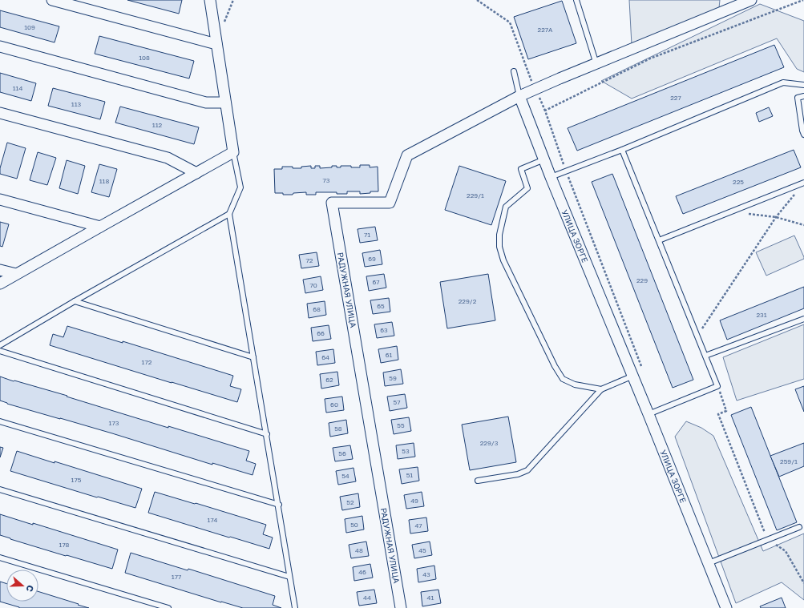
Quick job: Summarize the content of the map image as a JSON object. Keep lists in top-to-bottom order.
{
  "streets": {
    "street": ["УЛИЦА ЗОРГЕ", "РАДУЖНАЯ УЛИЦА"]
  },
  "crossings": [
    ["УЛИЦА ЗОРГЕ", "РАДУЖНАЯ УЛИЦА"]
  ],
  "house_numbers": [
    "109",
    "227А",
    "108",
    "114",
    "227",
    "113",
    "112",
    "73",
    "118",
    "225",
    "229/1",
    "71",
    "69",
    "72",
    "229",
    "67",
    "70",
    "229/2",
    "65",
    "68",
    "231",
    "63",
    "66",
    "61",
    "64",
    "172",
    "59",
    "62",
    "57",
    "60",
    "173",
    "55",
    "58",
    "229/3",
    "53",
    "56",
    "259/1",
    "51",
    "54",
    "175",
    "49",
    "52",
    "174",
    "50",
    "47",
    "178",
    "48",
    "45",
    "46",
    "43",
    "177",
    "44",
    "41"
  ],
  "north": "right"
}
